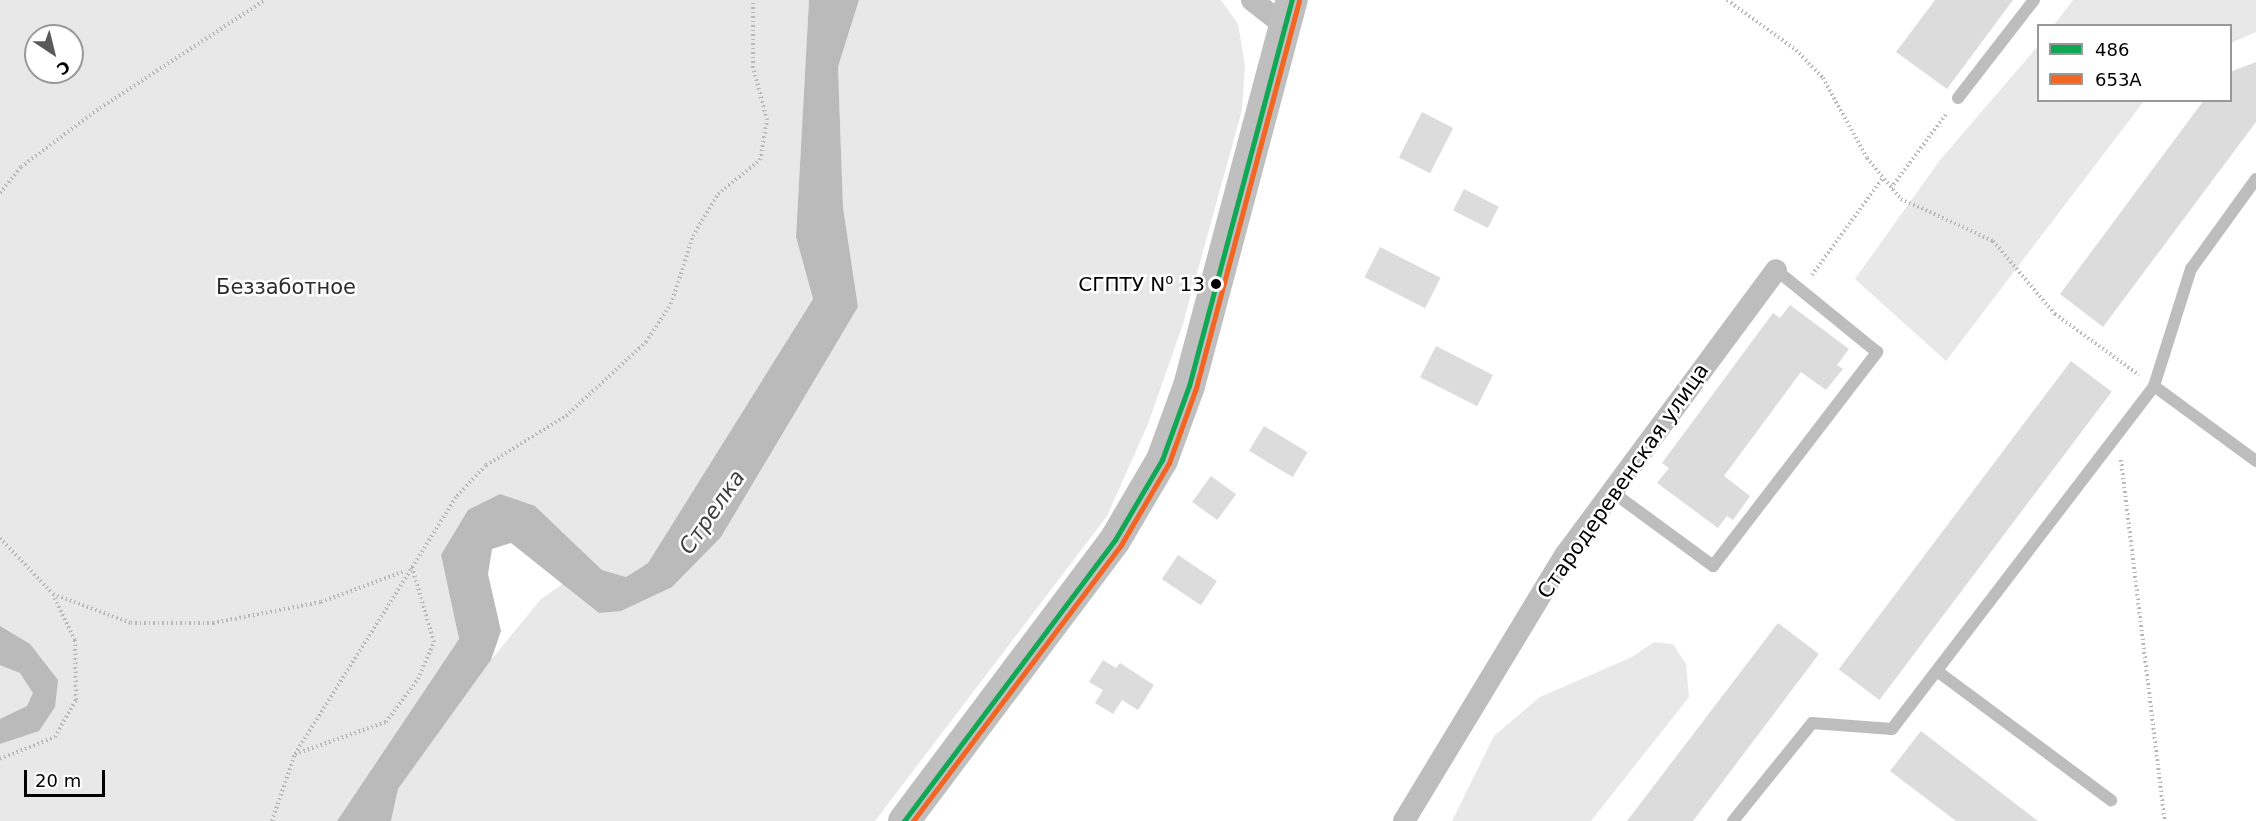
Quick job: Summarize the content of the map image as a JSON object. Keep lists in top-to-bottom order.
{
  "streets": {
    "street": ["Стародеревенская улица"]
  },
  "water": ["Стрелка"],
  "parks": ["Беззаботное"],
  "places": ["СГПТУ N⁰ 13"],
  "lines": ["transit line 486", "transit line 653А"],
  "legend": ["486", "653А"],
  "scale_bar": "20 m",
  "north": "bottom right"
}
